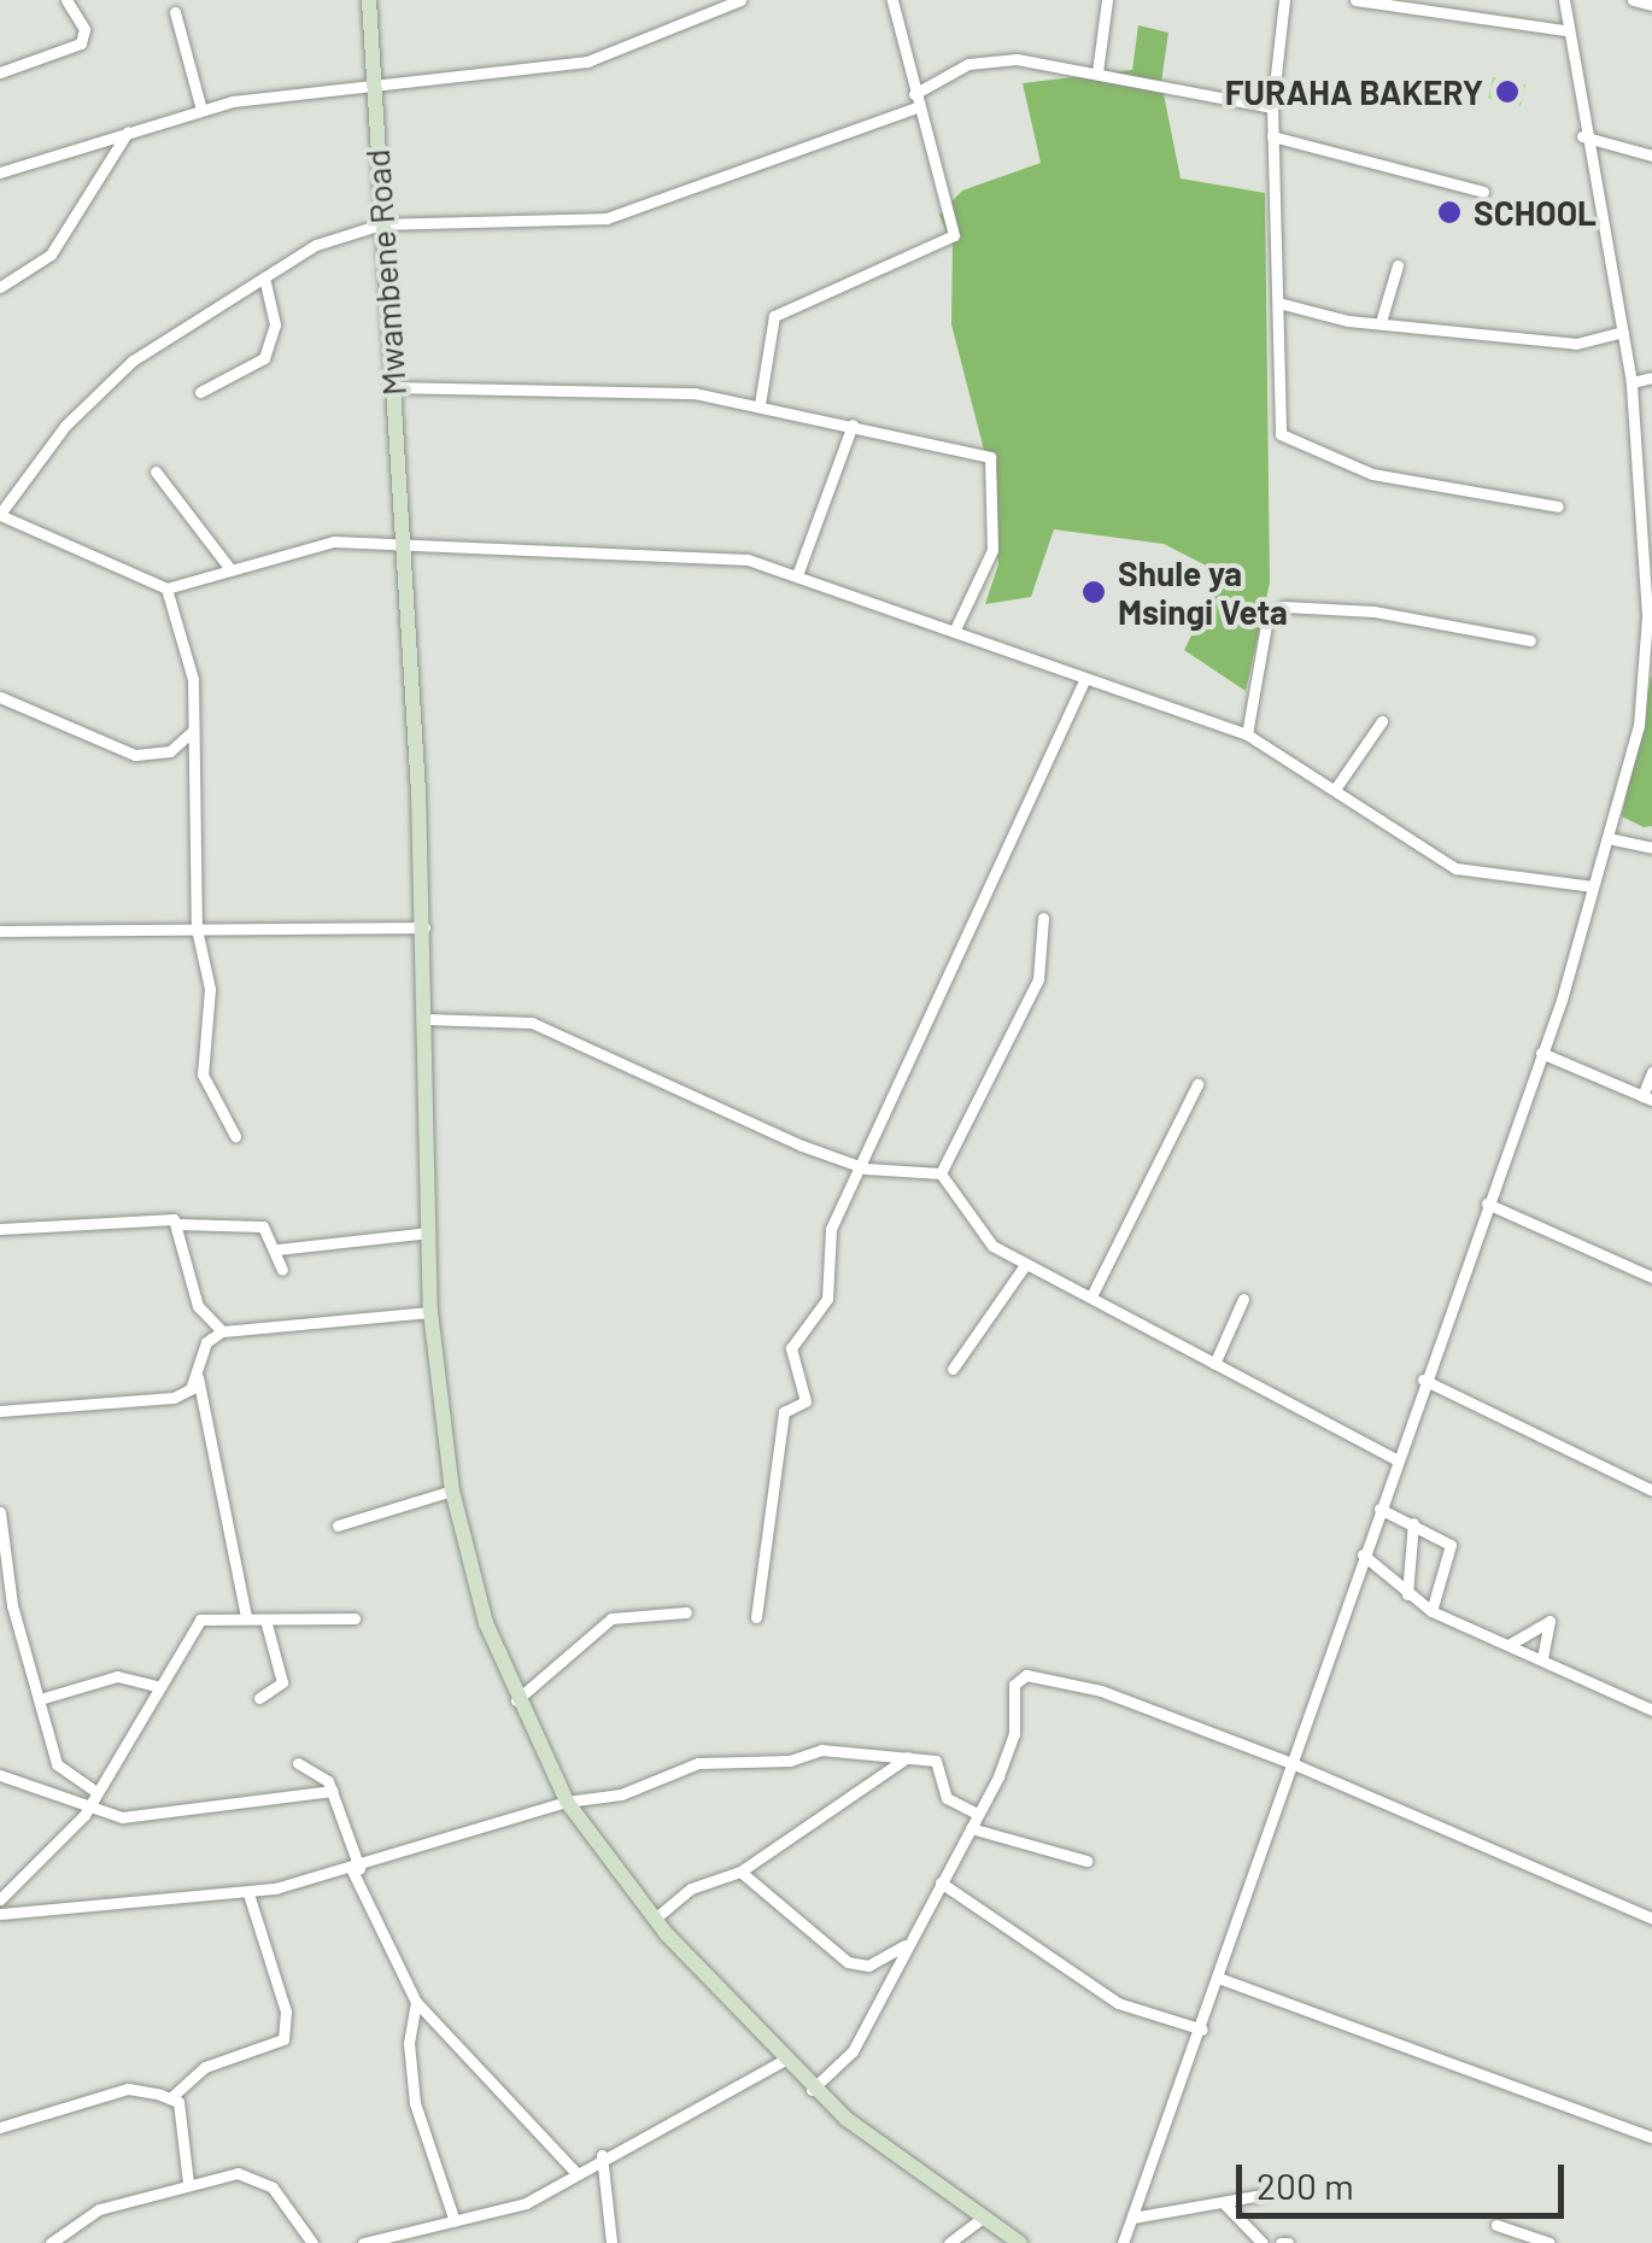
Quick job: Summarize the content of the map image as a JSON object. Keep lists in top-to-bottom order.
{
  "streets": {
    "street": ["Mwambene Road"]
  },
  "places": ["FURAHA BAKERY", "SCHOOL", "Shule ya Msingi Veta"],
  "scale_bar": "200 m"
}
